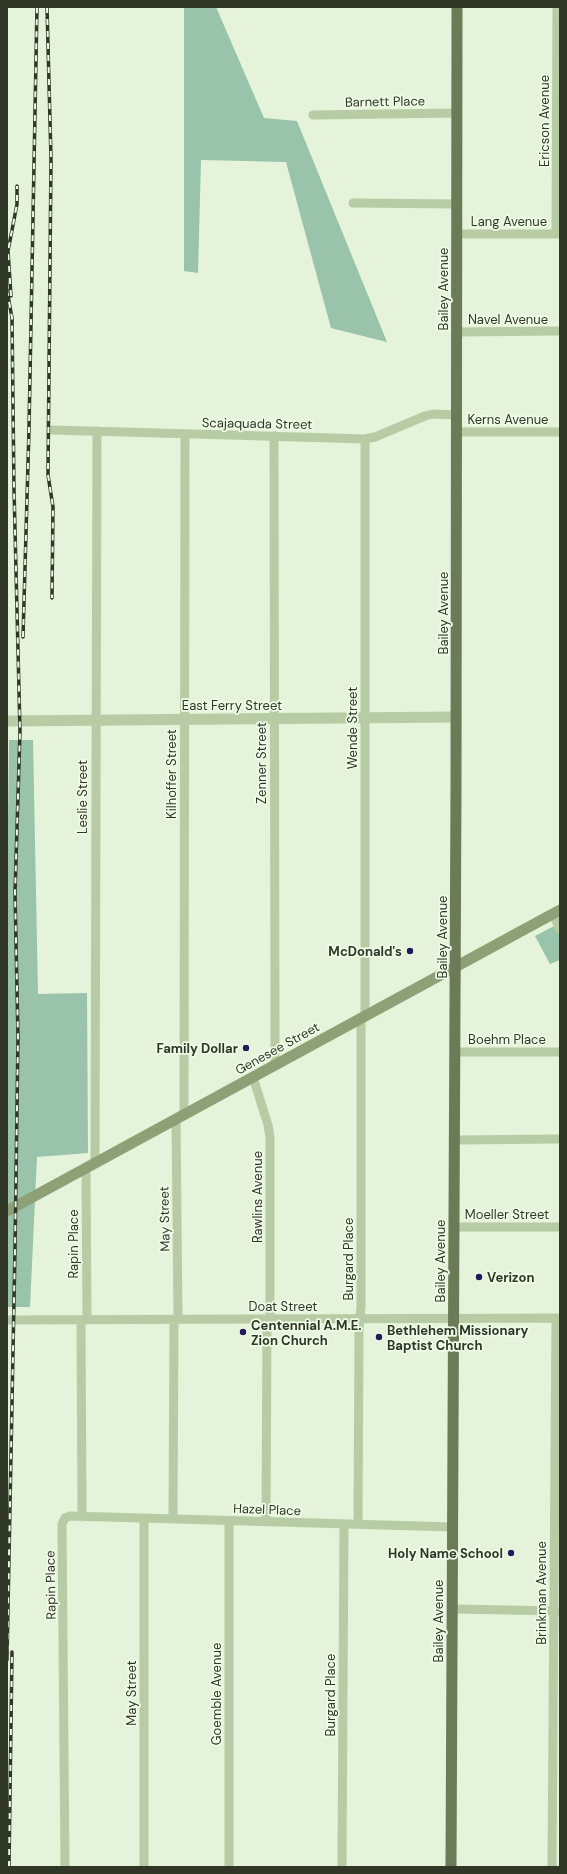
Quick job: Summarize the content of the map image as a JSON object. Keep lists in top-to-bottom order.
{
  "streets": {
    "main road": ["Bailey Avenue", "Genesee Street"],
    "street": [
      "Barnett Place",
      "Ericson Avenue",
      "Lang Avenue",
      "Navel Avenue",
      "Kerns Avenue",
      "Scajaquada Street",
      "East Ferry Street",
      "Wende Street",
      "Zenner Street",
      "Kilhoffer Street",
      "Leslie Street",
      "Boehm Place",
      "Rawlins Avenue",
      "Moeller Street",
      "May Street",
      "Rapin Place",
      "Burgard Place",
      "Doat Street",
      "Hazel Place",
      "Brinkman Avenue",
      "Goemble Avenue"
    ]
  },
  "crossings": [
    ["Barnett Place", "Bailey Avenue"],
    ["Ericson Avenue", "Lang Avenue"],
    ["Lang Avenue", "Bailey Avenue"],
    ["Bailey Avenue", "Navel Avenue"],
    ["Bailey Avenue", "Kerns Avenue"],
    ["Bailey Avenue", "Scajaquada Street"],
    ["Bailey Avenue", "East Ferry Street"],
    ["Bailey Avenue", "Boehm Place"],
    ["Bailey Avenue", "Genesee Street"],
    ["Bailey Avenue", "Moeller Street"],
    ["Bailey Avenue", "Doat Street"],
    ["Bailey Avenue", "Hazel Place"],
    ["Scajaquada Street", "Wende Street"],
    ["Scajaquada Street", "Zenner Street"],
    ["Scajaquada Street", "Kilhoffer Street"],
    ["Scajaquada Street", "Leslie Street"],
    ["East Ferry Street", "Wende Street"],
    ["East Ferry Street", "Zenner Street"],
    ["East Ferry Street", "Kilhoffer Street"],
    ["East Ferry Street", "Leslie Street"],
    ["Wende Street", "Genesee Street"],
    ["Wende Street", "Burgard Place"],
    ["Zenner Street", "Genesee Street"],
    ["Kilhoffer Street", "Genesee Street"],
    ["Kilhoffer Street", "May Street"],
    ["Leslie Street", "Genesee Street"],
    ["Leslie Street", "Rapin Place"],
    ["Genesee Street", "Rawlins Avenue"],
    ["Genesee Street", "May Street"],
    ["Genesee Street", "Rapin Place"],
    ["Genesee Street", "Burgard Place"],
    ["Rawlins Avenue", "Doat Street"],
    ["May Street", "Doat Street"],
    ["May Street", "Hazel Place"],
    ["Rapin Place", "Doat Street"],
    ["Rapin Place", "Hazel Place"],
    ["Burgard Place", "Doat Street"],
    ["Burgard Place", "Hazel Place"],
    ["Doat Street", "Brinkman Avenue"],
    ["Hazel Place", "Goemble Avenue"]
  ],
  "places": [
    "McDonald's",
    "Family Dollar",
    "Verizon",
    "Centennial A.M.E. Zion Church",
    "Bethlehem Missionary Baptist Church",
    "Holy Name School"
  ]
}
